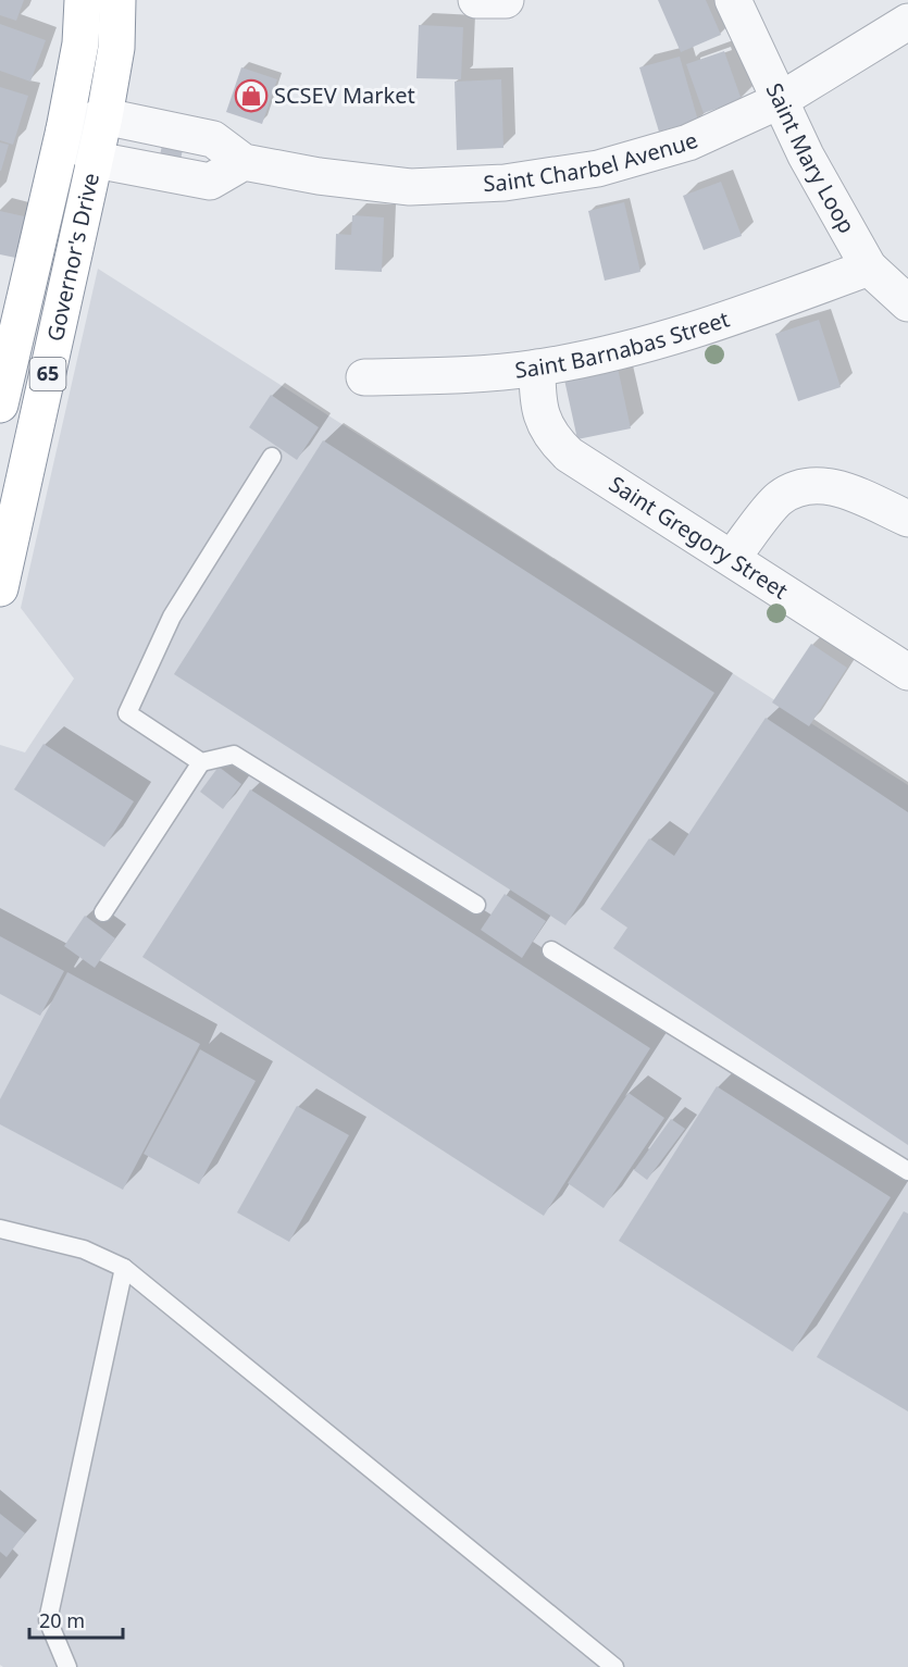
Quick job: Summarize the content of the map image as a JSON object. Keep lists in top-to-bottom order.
{
  "streets": {
    "highway": ["Governor's Drive", "65"],
    "street": [
      "Saint Charbel Avenue",
      "Saint Mary Loop",
      "Saint Barnabas Street",
      "Saint Gregory Street"
    ]
  },
  "crossings": [
    ["Saint Charbel Avenue", "Saint Mary Loop"],
    ["Saint Charbel Avenue", "Governor's Drive"],
    ["Saint Mary Loop", "Saint Barnabas Street"],
    ["Saint Barnabas Street", "Saint Gregory Street"]
  ],
  "places": {
    "shop": ["SCSEV Market"]
  },
  "scale_bar": "20 m"
}
